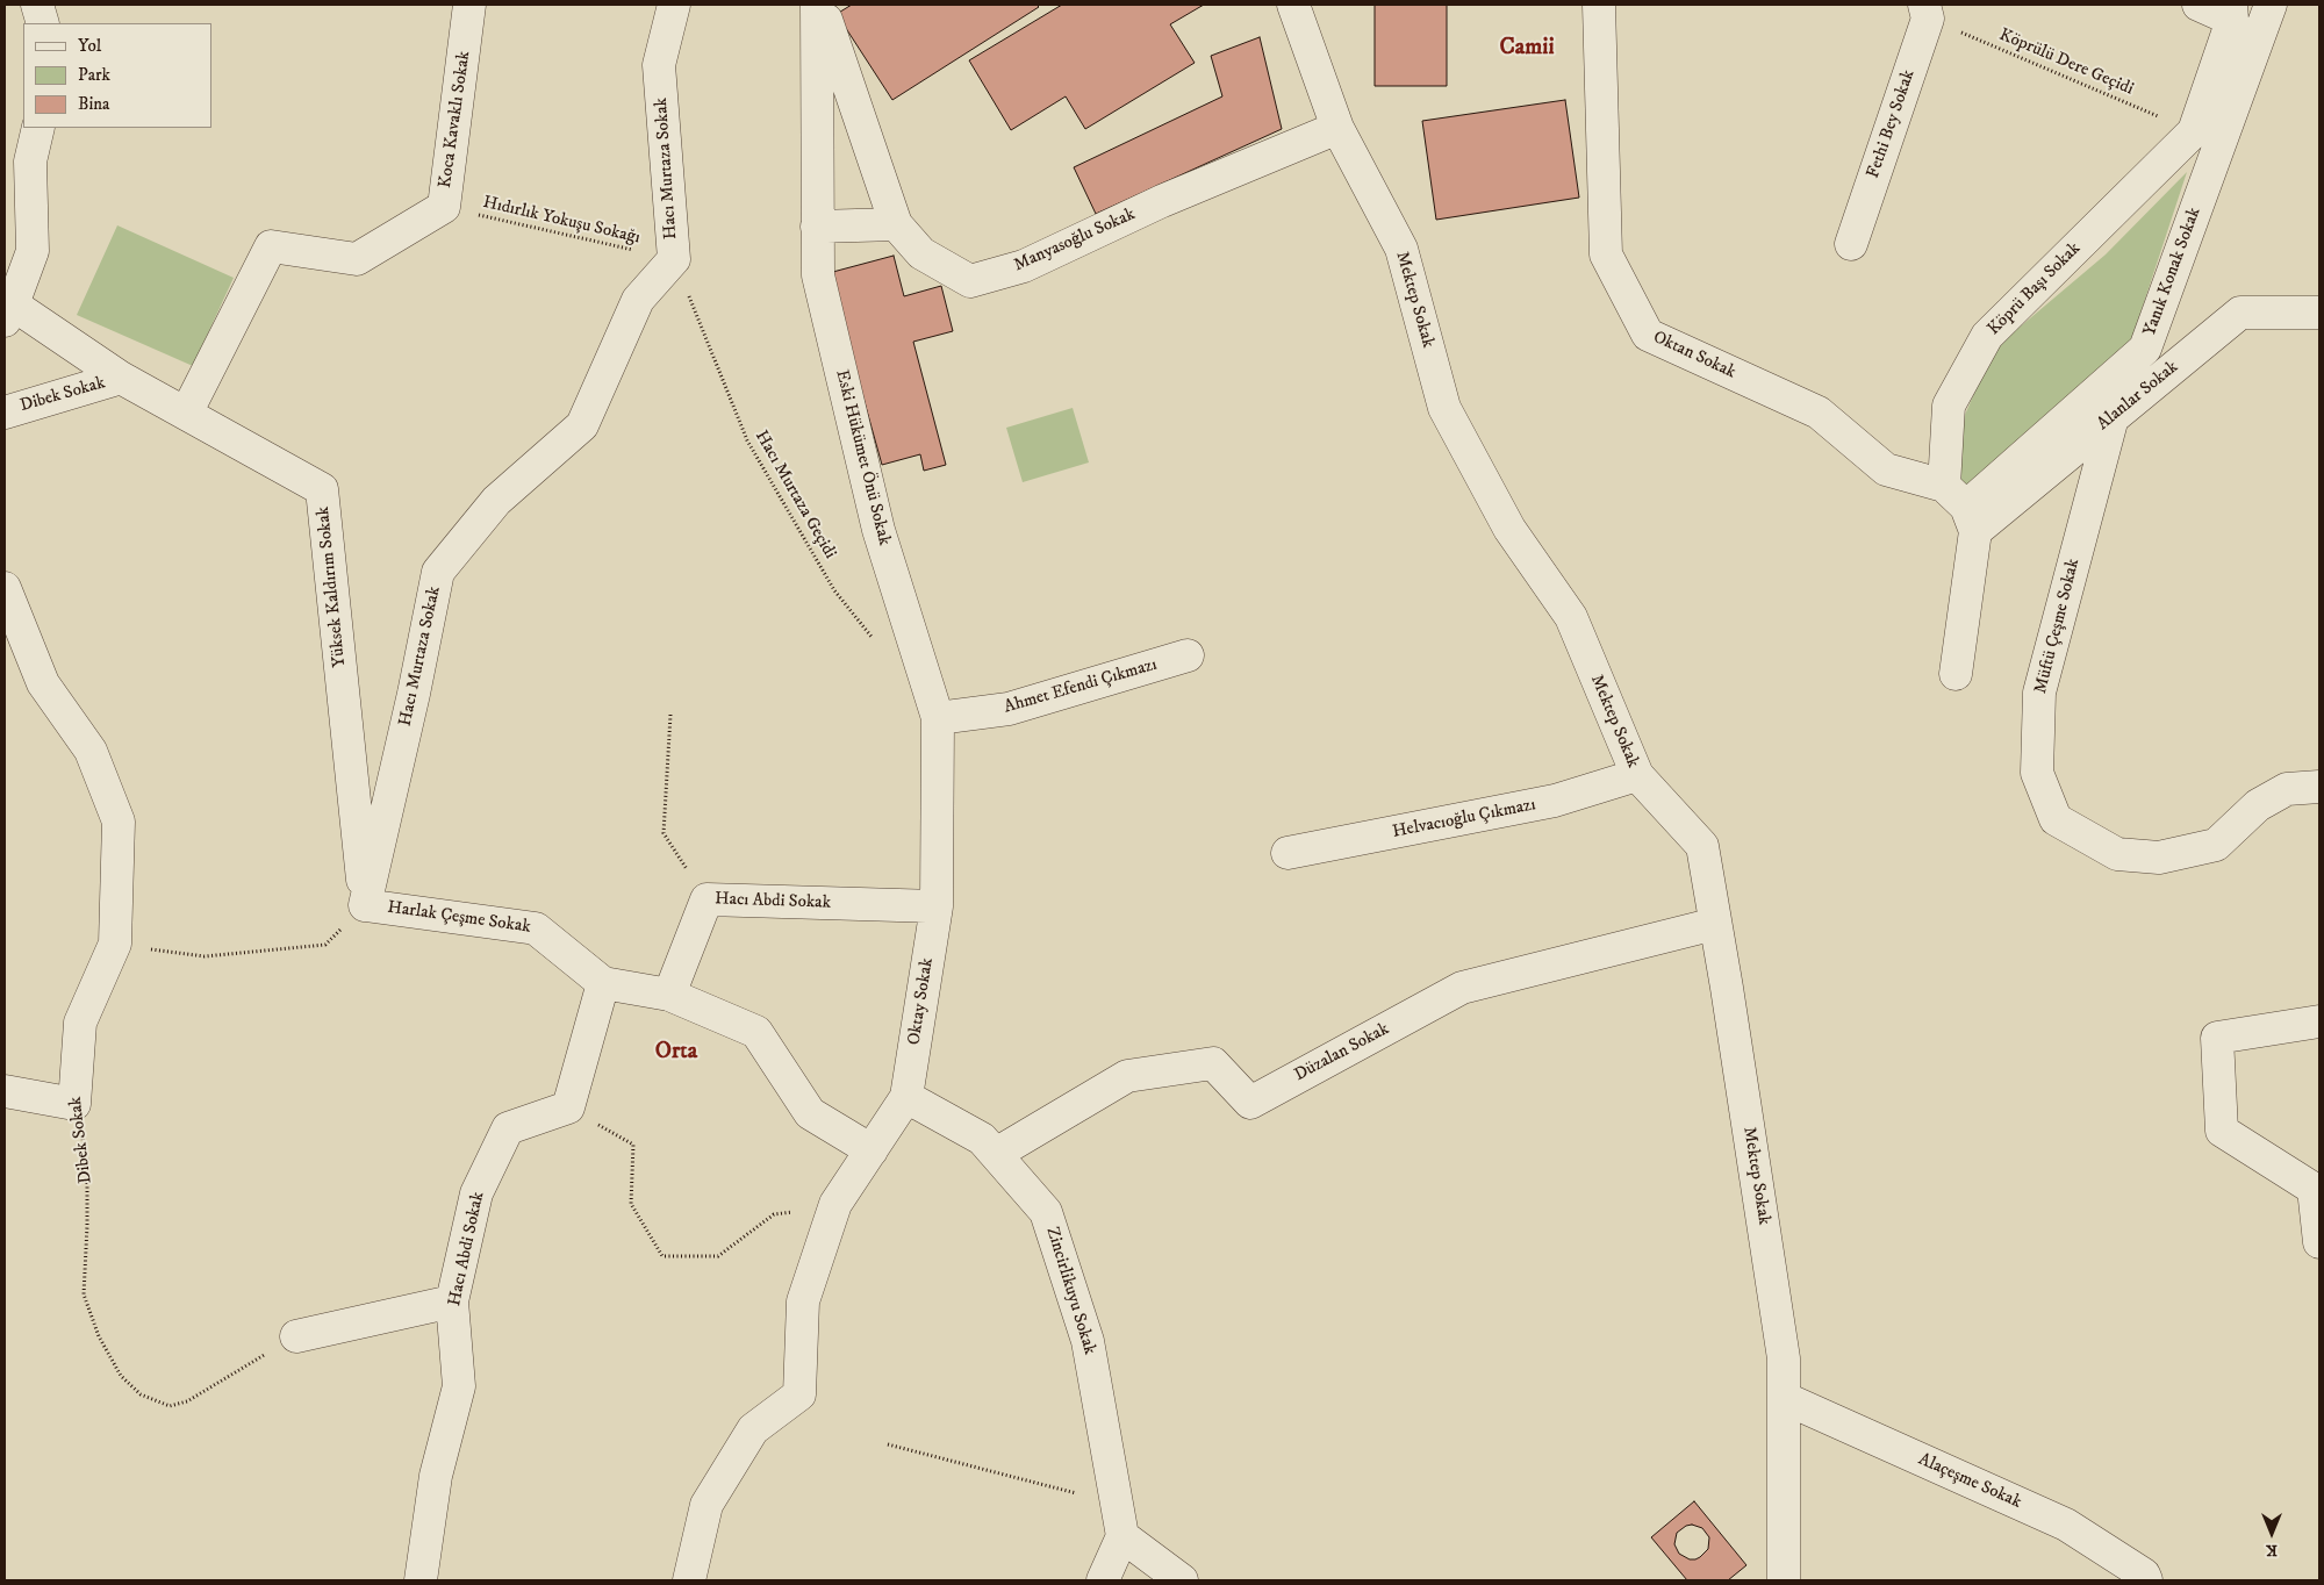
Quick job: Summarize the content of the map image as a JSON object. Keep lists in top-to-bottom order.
{
  "streets": {
    "street": [
      "Koca Kavaklı Sokak",
      "Fethi Bey Sokak",
      "Hacı Murtaza Sokak",
      "Manyasoğlu Sokak",
      "Yanık Konak Sokak",
      "Köprü Başı Sokak",
      "Mektep Sokak",
      "Oktan Sokak",
      "Dibek Sokak",
      "Alanlar Sokak",
      "Eski Hükümet Önü Sokak",
      "Yüksek Kaldırım Sokak",
      "Müftü Çeşme Sokak",
      "Ahmet Efendi Çıkmazı",
      "Helvacıoğlu Çıkmazı",
      "Hacı Abdi Sokak",
      "Harlak Çeşme Sokak",
      "Oktay Sokak",
      "Düzalan Sokak",
      "Zincirlikuyu Sokak",
      "Alaçeşme Sokak"
    ],
    "path": ["Köprülü Dere Geçidi", "Hıdırlık Yokuşu Sokağı", "Hacı Murtaza Geçidi"]
  },
  "crossings": [
    ["Köprülü Dere Geçidi", "Fethi Bey Sokak"],
    ["Köprülü Dere Geçidi", "Köprü Başı Sokak"],
    ["Koca Kavaklı Sokak", "Hıdırlık Yokuşu Sokağı"],
    ["Koca Kavaklı Sokak", "Yüksek Kaldırım Sokak"],
    ["Hacı Murtaza Sokak", "Hıdırlık Yokuşu Sokağı"],
    ["Hacı Murtaza Sokak", "Hacı Murtaza Geçidi"],
    ["Hacı Murtaza Sokak", "Yüksek Kaldırım Sokak"],
    ["Hacı Murtaza Sokak", "Harlak Çeşme Sokak"],
    ["Hıdırlık Yokuşu Sokağı", "Hacı Murtaza Geçidi"],
    ["Manyasoğlu Sokak", "Mektep Sokak"],
    ["Yanık Konak Sokak", "Köprü Başı Sokak"],
    ["Yanık Konak Sokak", "Oktan Sokak"],
    ["Yanık Konak Sokak", "Alanlar Sokak"],
    ["Köprü Başı Sokak", "Oktan Sokak"],
    ["Köprü Başı Sokak", "Alanlar Sokak"],
    ["Mektep Sokak", "Helvacıoğlu Çıkmazı"],
    ["Mektep Sokak", "Düzalan Sokak"],
    ["Mektep Sokak", "Alaçeşme Sokak"],
    ["Oktan Sokak", "Alanlar Sokak"],
    ["Dibek Sokak", "Yüksek Kaldırım Sokak"],
    ["Alanlar Sokak", "Müftü Çeşme Sokak"],
    ["Eski Hükümet Önü Sokak", "Ahmet Efendi Çıkmazı"],
    ["Eski Hükümet Önü Sokak", "Hacı Abdi Sokak"],
    ["Eski Hükümet Önü Sokak", "Oktay Sokak"],
    ["Yüksek Kaldırım Sokak", "Harlak Çeşme Sokak"],
    ["Hacı Abdi Sokak", "Oktay Sokak"],
    ["Oktay Sokak", "Zincirlikuyu Sokak"],
    ["Düzalan Sokak", "Zincirlikuyu Sokak"]
  ],
  "districts": ["Camii", "Orta"],
  "legend": ["Yol", "Park", "Bina"],
  "north": "bottom"
}
